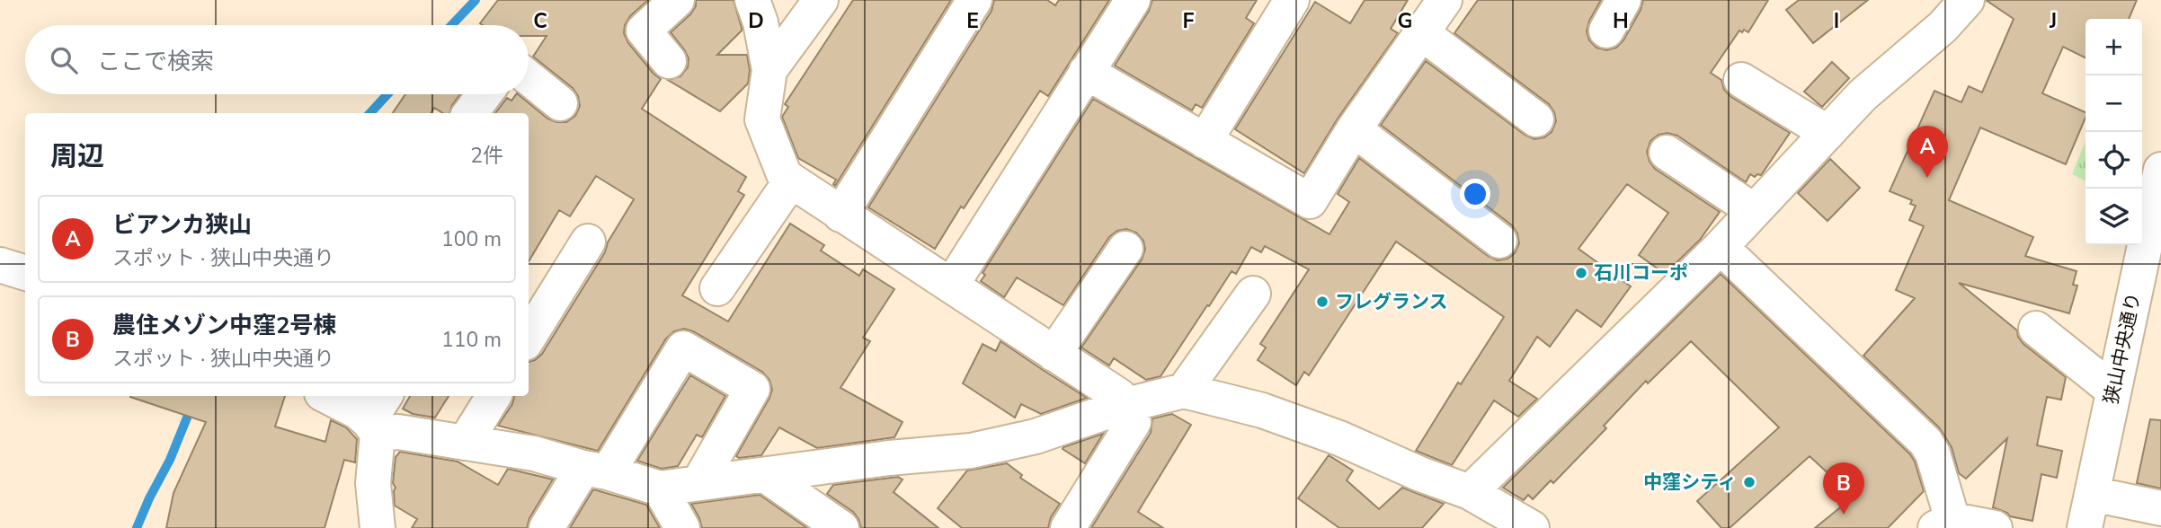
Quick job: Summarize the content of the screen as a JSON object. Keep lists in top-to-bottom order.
{
  "streets": {
    "street": ["狭山中央通り"]
  },
  "places": ["石川コーポ", "フレグランス", "中窪シティ"],
  "page": {
    "map_buttons": ["+", "−"],
    "search": "ここで検索",
    "heading": ["周辺", "2件"],
    "pins": ["A", "B"],
    "list": [
      {
        "mark": "A",
        "name": "ビアンカ狭山",
        "note": "スポット · 狭山中央通り",
        "value": "100 m"
      },
      {
        "mark": "B",
        "name": "農住メゾン中窪2号棟",
        "note": "スポット · 狭山中央通り",
        "value": "110 m"
      }
    ]
  },
  "grid": {
    "columns": [
      "C",
      "D",
      "E",
      "F",
      "G",
      "H",
      "I",
      "J"
    ]
  }
}
